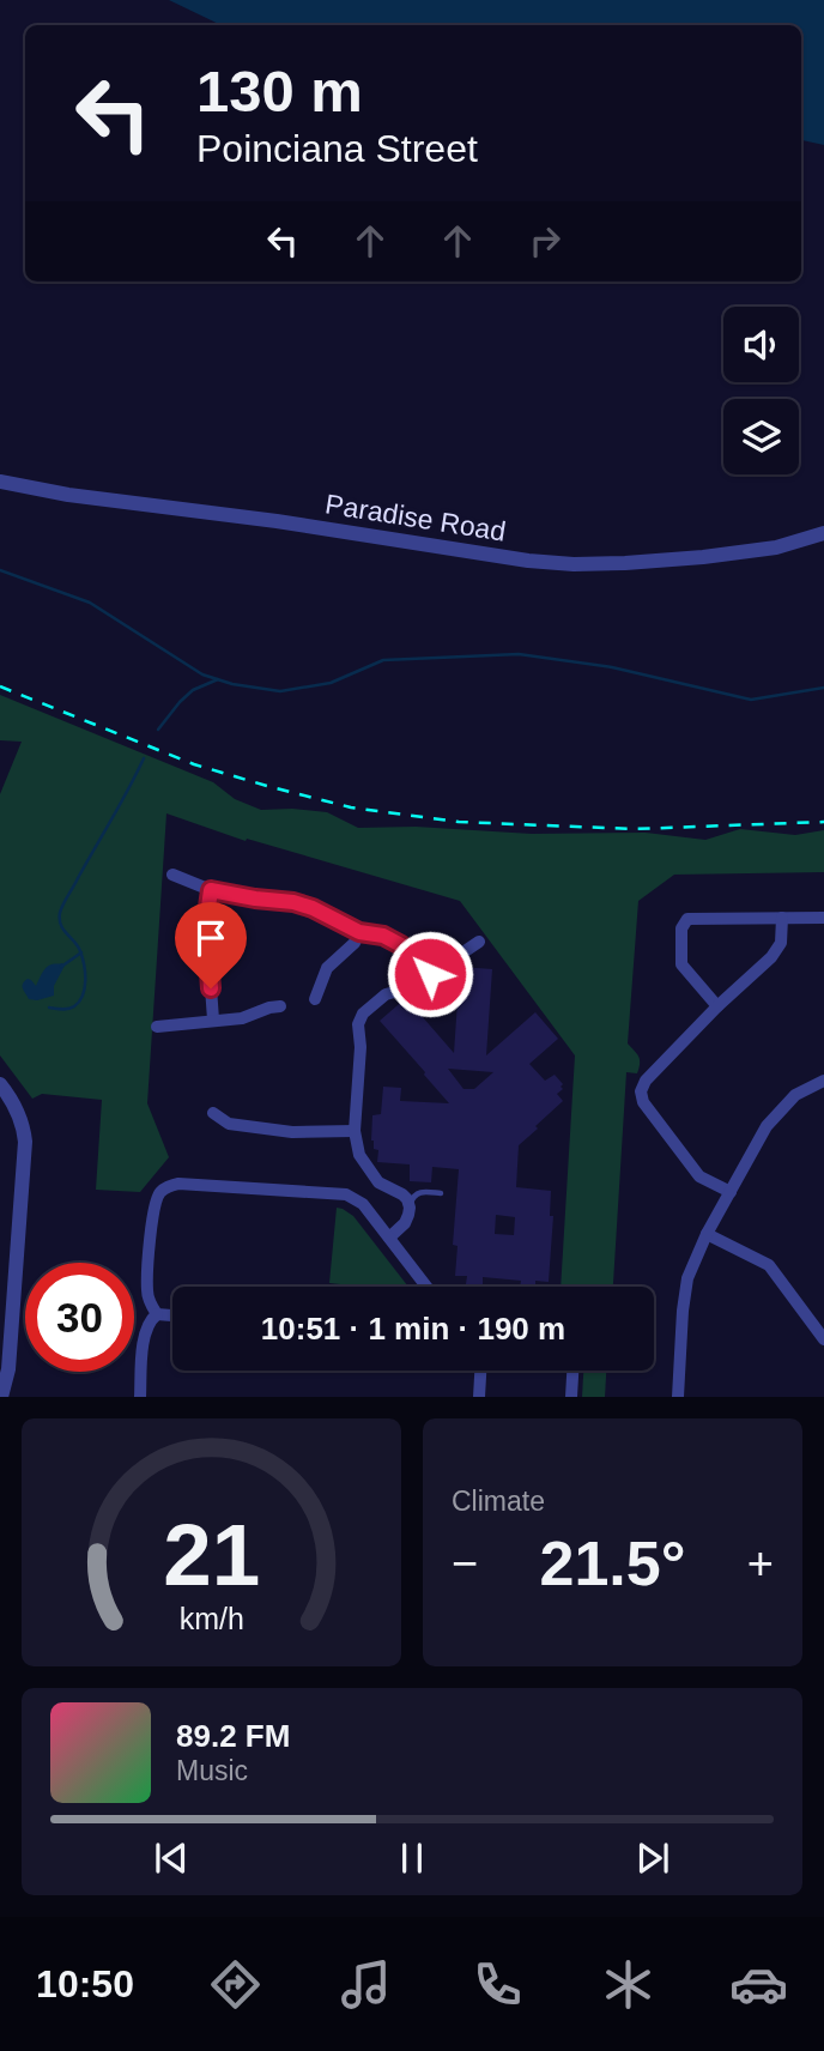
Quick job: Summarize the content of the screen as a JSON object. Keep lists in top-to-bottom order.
{
  "streets": {
    "street": ["Paradise Road"]
  },
  "page": {
    "turn": ["130 m", "Poinciana Street"],
    "limit": "30",
    "trip": "10:51 · 1 min · 190 m",
    "tile": "Climate",
    "heat": ["−", "21.5°", "+"],
    "song": ["89.2 FM", "Music"],
    "tabs": "10:50",
    "gauge": ["21", "km/h"]
  }
}
